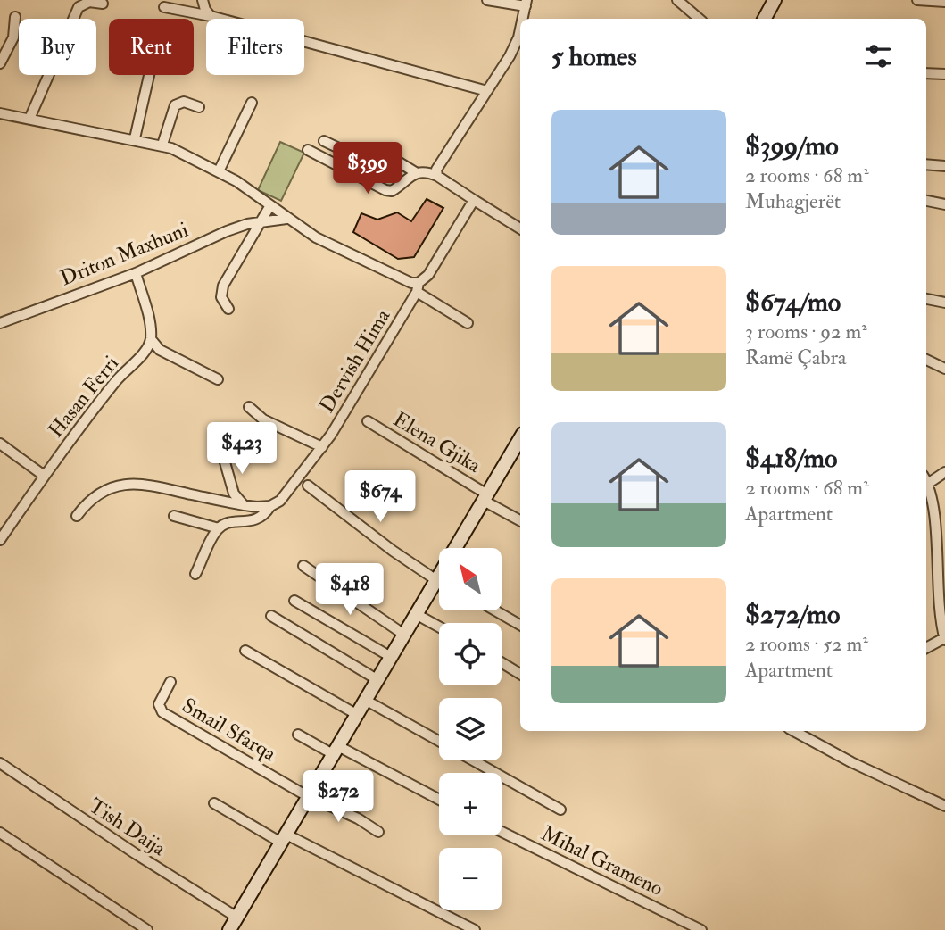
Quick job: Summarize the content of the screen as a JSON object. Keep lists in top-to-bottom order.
{
  "streets": {
    "street": [
      "Driton Maxhuni",
      "Dervish Hima",
      "Hasan Ferri",
      "Elena Gjika",
      "Smail Sfarqa",
      "Tish Daija",
      "Mihal Grameno"
    ]
  },
  "north": "top left",
  "page": {
    "chip": ["Buy", "Rent", "Filters"],
    "heading": "5 homes",
    "list": [
      {
        "name": "$399/mo",
        "note": "2 rooms · 68 m² · Muhagjerët"
      },
      {
        "name": "$674/mo",
        "note": "3 rooms · 92 m² · Ramë Çabra"
      },
      {
        "name": "$418/mo",
        "note": "2 rooms · 68 m² · Apartment"
      },
      {
        "name": "$272/mo",
        "note": "2 rooms · 52 m² · Apartment"
      }
    ],
    "price": [
      "$399",
      "$423",
      "$674",
      "$418",
      "$272"
    ],
    "map_buttons": ["+", "−"]
  }
}
